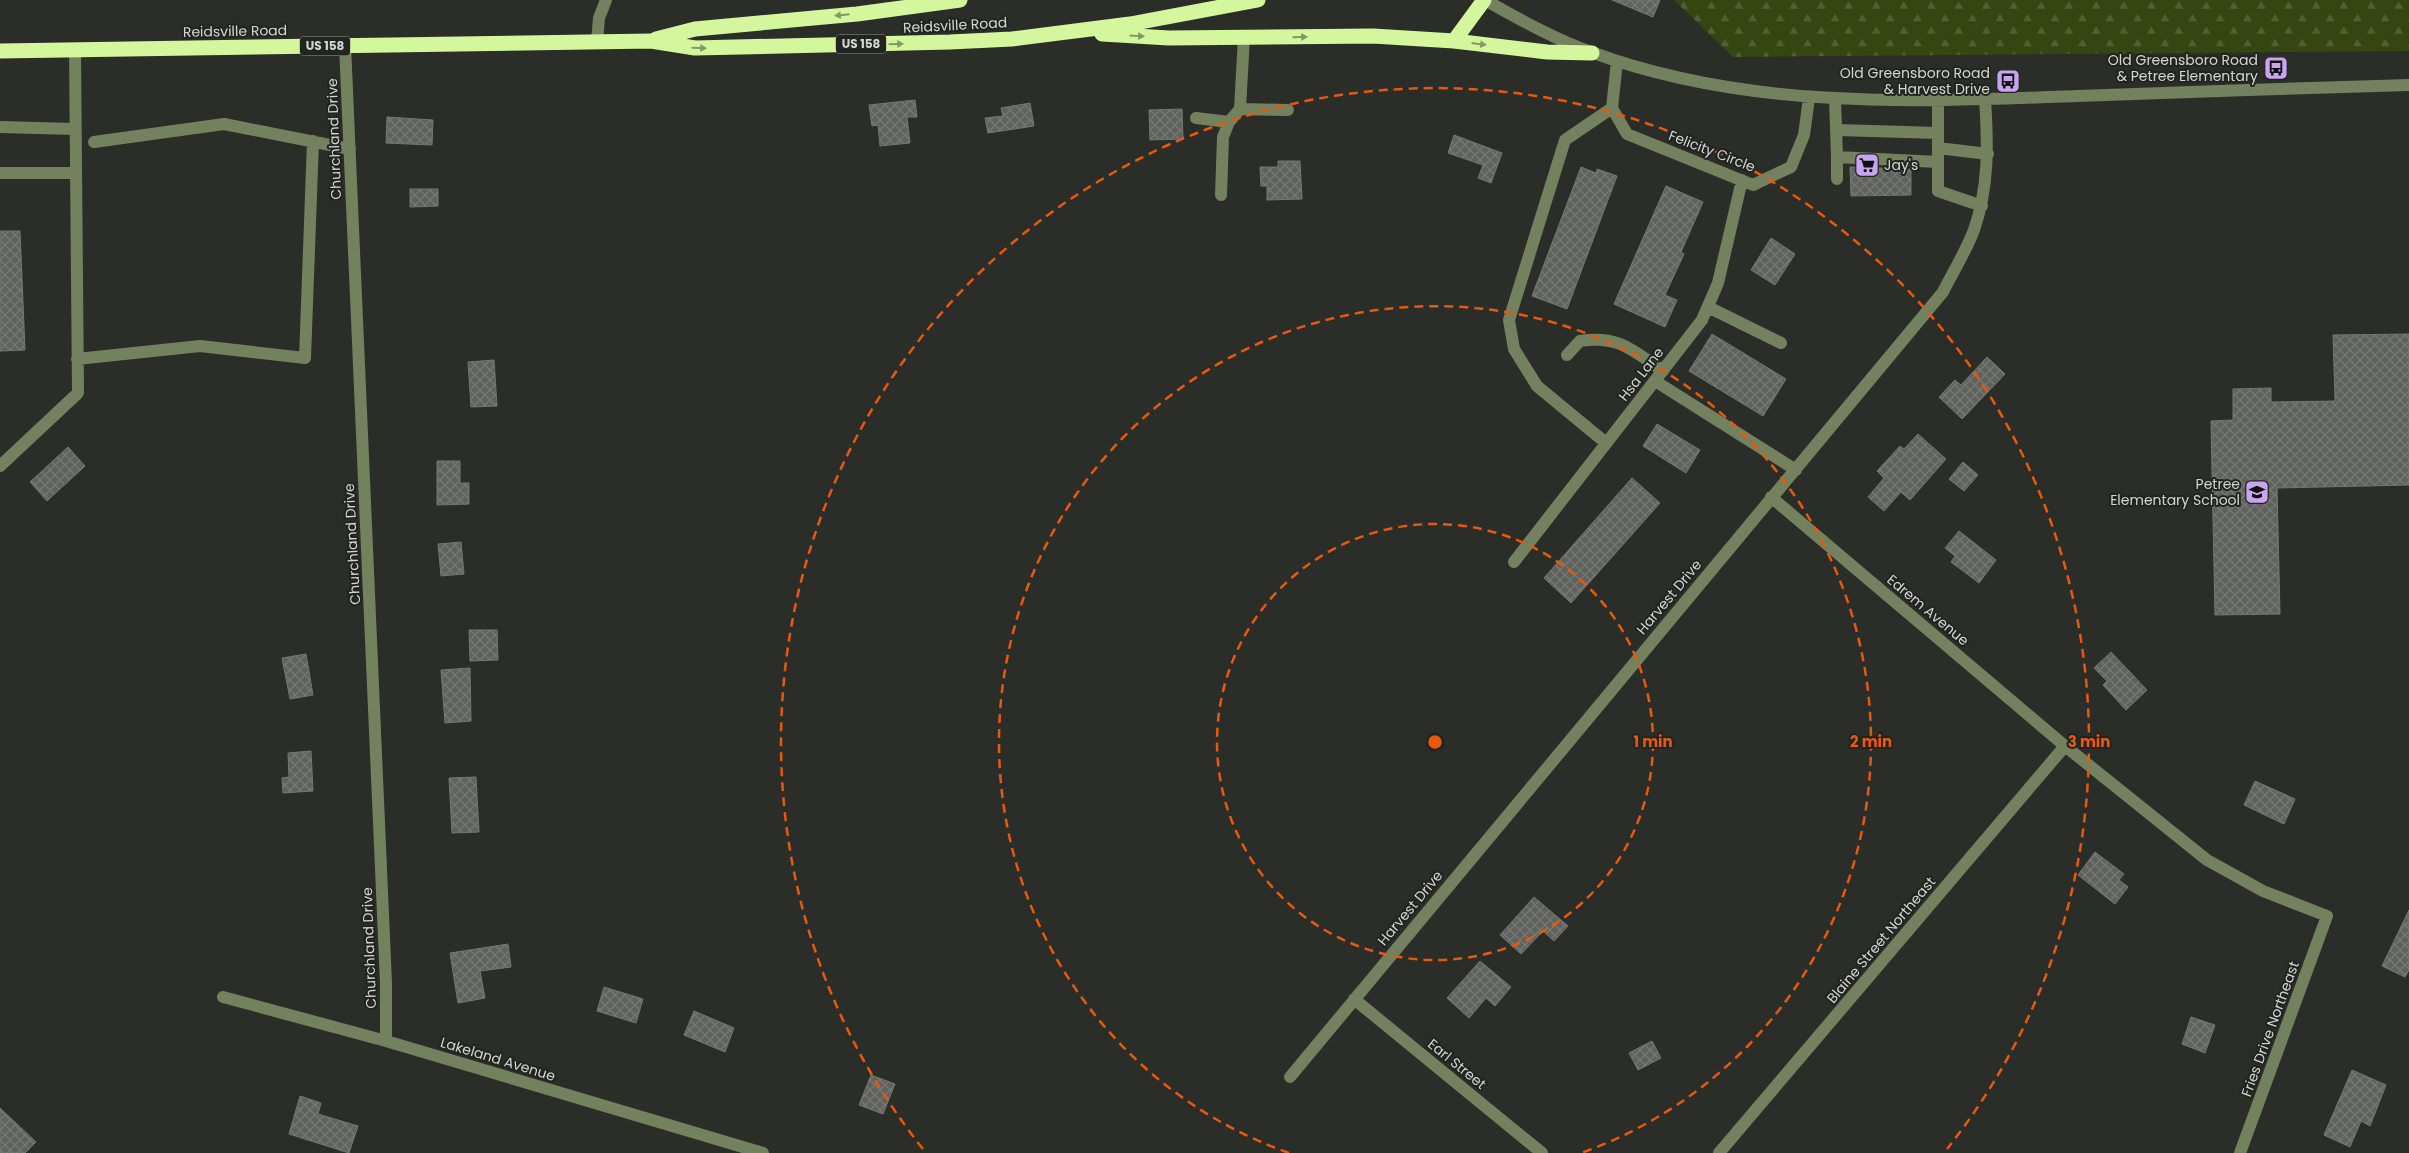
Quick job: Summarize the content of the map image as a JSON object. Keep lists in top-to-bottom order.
{
  "streets": {
    "highway": ["Reidsville Road", "US 158"],
    "street": [
      "Churchland Drive",
      "Felicity Circle",
      "Hsa Lane",
      "Harvest Drive",
      "Edrem Avenue",
      "Blaine Street Northeast",
      "Fries Drive Northeast",
      "Lakeland Avenue",
      "Earl Street"
    ]
  },
  "crossings": [
    ["Reidsville Road", "Churchland Drive"],
    ["Churchland Drive", "Lakeland Avenue"],
    ["Felicity Circle", "Hsa Lane"],
    ["Harvest Drive", "Edrem Avenue"],
    ["Harvest Drive", "Earl Street"],
    ["Edrem Avenue", "Blaine Street Northeast"],
    ["Edrem Avenue", "Fries Drive Northeast"]
  ],
  "places": {
    "bus stop": ["Old Greensboro Road & Petree Elementary", "Old Greensboro Road & Harvest Drive"],
    "supermarket": ["Jay's"],
    "school or university": ["Petree Elementary School"]
  },
  "rings": ["1 min", "2 min", "3 min"]
}
